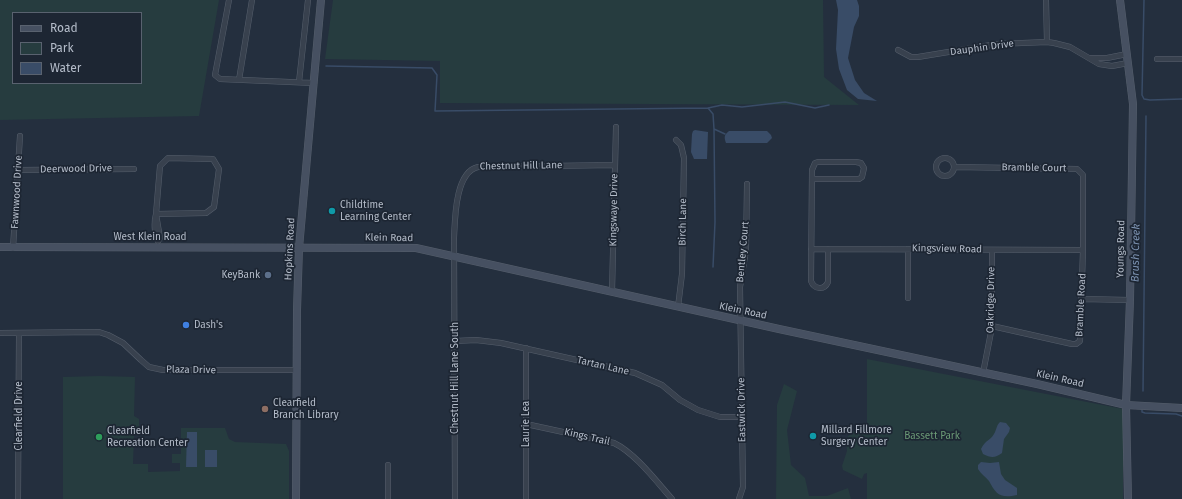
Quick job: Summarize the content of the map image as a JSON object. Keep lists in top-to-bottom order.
{
  "streets": {
    "street": [
      "Dauphin Drive",
      "Chestnut Hill Lane",
      "Bramble Court",
      "Deerwood Drive",
      "Fawnwood Drive",
      "Kingswaye Drive",
      "Birch Lane",
      "West Klein Road",
      "Klein Road",
      "Hopkins Road",
      "Kingsview Road",
      "Youngs Road",
      "Bentley Court",
      "Oakridge Drive",
      "Bramble Road",
      "Tartan Lane",
      "Plaza Drive",
      "Chestnut Hill Lane South",
      "Eastwick Drive",
      "Clearfield Drive",
      "Laurie Lea",
      "Kings Trail"
    ]
  },
  "crossings": [
    ["Dauphin Drive", "Youngs Road"],
    ["Chestnut Hill Lane", "Kingswaye Drive"],
    ["Chestnut Hill Lane", "Klein Road"],
    ["Chestnut Hill Lane", "Chestnut Hill Lane South"],
    ["Bramble Court", "Kingsview Road"],
    ["Bramble Court", "Bramble Road"],
    ["Deerwood Drive", "Fawnwood Drive"],
    ["Fawnwood Drive", "West Klein Road"],
    ["Kingswaye Drive", "Klein Road"],
    ["Birch Lane", "Klein Road"],
    ["West Klein Road", "Klein Road"],
    ["West Klein Road", "Hopkins Road"],
    ["Klein Road", "Hopkins Road"],
    ["Klein Road", "Youngs Road"],
    ["Klein Road", "Bentley Court"],
    ["Klein Road", "Oakridge Drive"],
    ["Klein Road", "Chestnut Hill Lane South"],
    ["Klein Road", "Eastwick Drive"],
    ["Hopkins Road", "Plaza Drive"],
    ["Kingsview Road", "Oakridge Drive"],
    ["Kingsview Road", "Bramble Road"],
    ["Bentley Court", "Eastwick Drive"],
    ["Oakridge Drive", "Bramble Road"],
    ["Tartan Lane", "Chestnut Hill Lane South"],
    ["Tartan Lane", "Eastwick Drive"],
    ["Tartan Lane", "Laurie Lea"],
    ["Plaza Drive", "Clearfield Drive"],
    ["Laurie Lea", "Kings Trail"]
  ],
  "water": ["Brush Creek"],
  "parks": ["Bassett Park"],
  "places": [
    "Childtime Learning Center",
    "KeyBank",
    "Dash's",
    "Clearfield Branch Library",
    "Millard Fillmore Surgery Center",
    "Clearfield Recreation Center"
  ],
  "legend": ["Road", "Park", "Water"]
}
